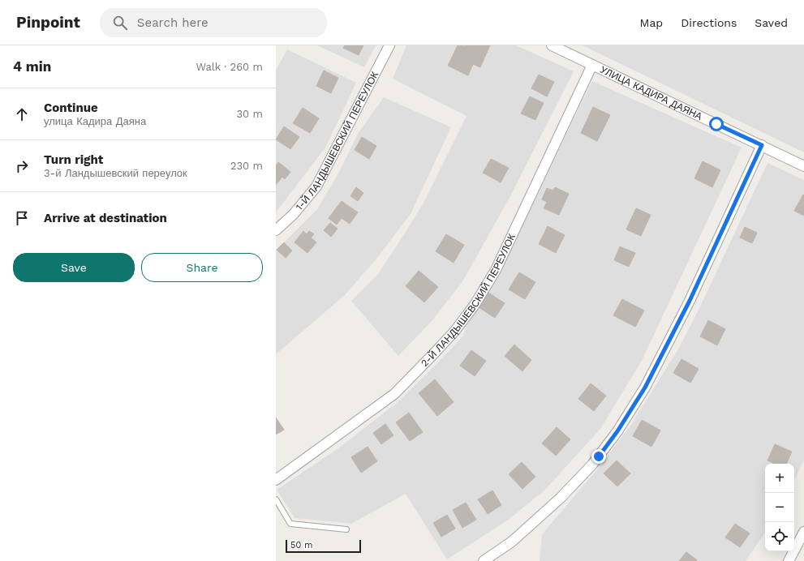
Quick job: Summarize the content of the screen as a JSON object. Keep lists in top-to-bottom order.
{
  "streets": {
    "street": ["УЛИЦА КАДИРА ДАЯНА", "1-Й ЛАНДЫШЕВСКИЙ ПЕРЕУЛОК", "2-Й ЛАНДЫШЕВСКИЙ ПЕРЕУЛОК"]
  },
  "crossings": [
    ["УЛИЦА КАДИРА ДАЯНА", "2-Й ЛАНДЫШЕВСКИЙ ПЕРЕУЛОК"]
  ],
  "scale_bar": "50 m",
  "page": {
    "header": "Pinpoint",
    "search": "Search here",
    "nav": ["Map", "Directions", "Saved"],
    "heading": ["4 min", "Walk · 260 m"],
    "list": [
      ["Continue", "улица Кадира Даяна", "30 m"],
      ["Turn right", "3-й Ландышевский переулок", "230 m"],
      "Arrive at destination"
    ],
    "buttons": ["Save", "Share"],
    "map_buttons": ["+", "−"],
    "scale": "50 m"
  }
}
